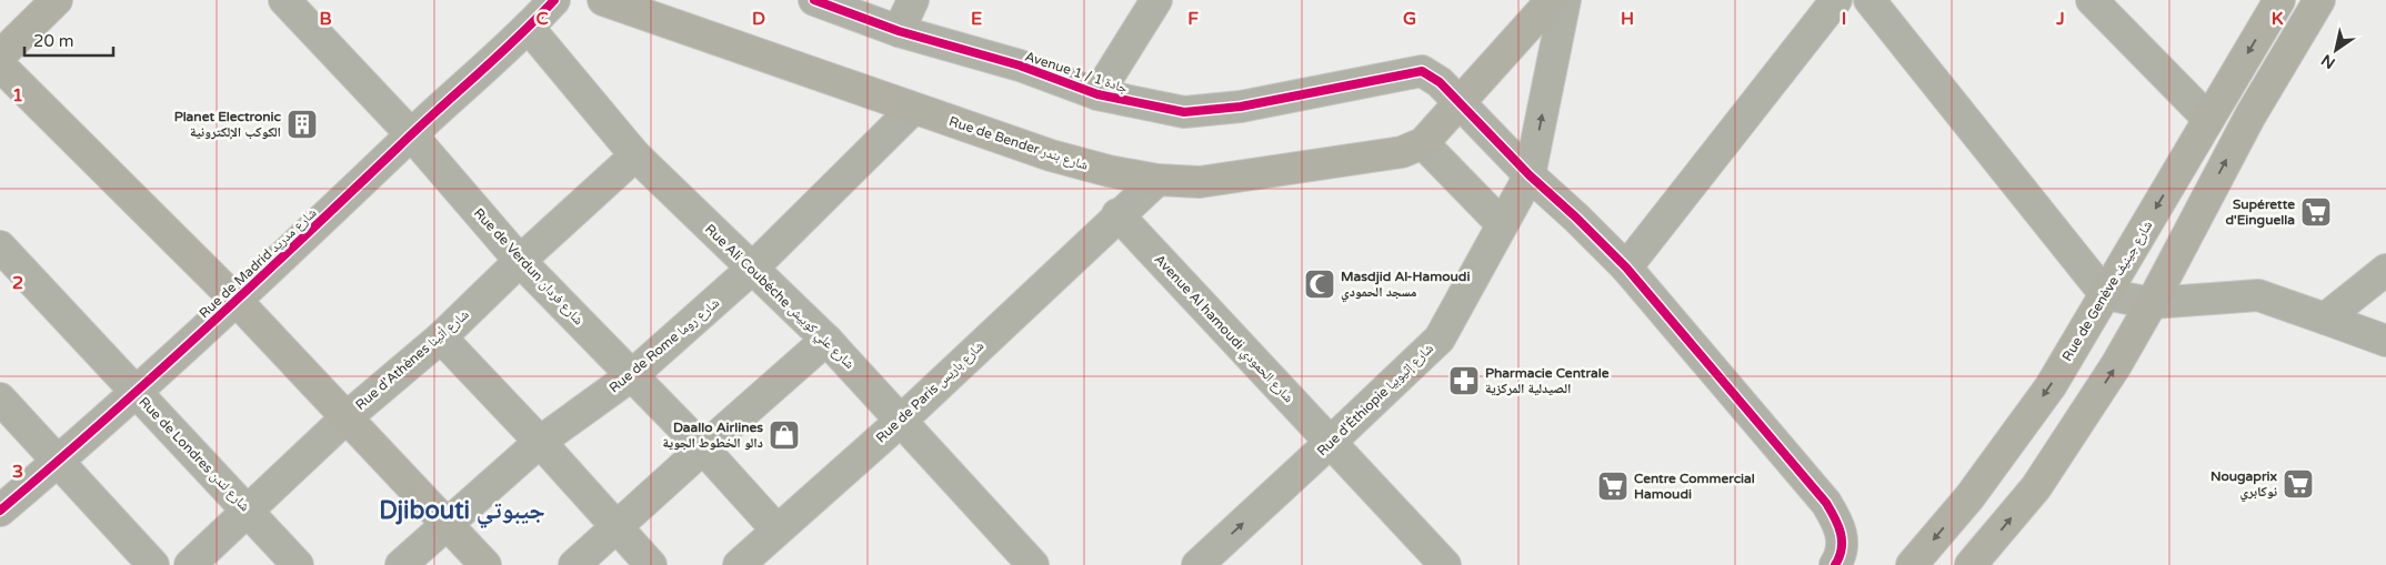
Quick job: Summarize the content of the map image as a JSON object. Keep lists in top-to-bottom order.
{
  "streets": {
    "street": [
      "Avenue 1 / جادة 1",
      "Rue de Bender شارع بندر",
      "Rue de Madrid شارع مدريد",
      "Rue de Verdun شارع فردان",
      "Rue de Genève شارع جينيف",
      "Rue Ali Coubéche شارع علي كوبيش",
      "Avenue Al hamoudi شارع الحمودي",
      "Rue de Rome شارع روما",
      "Rue d'Athènes شارع أثينا",
      "Rue de Paris شارع باريس",
      "Rue d'Éthiopie شارع إثيوبيا",
      "Rue de Londres شارع لندن"
    ]
  },
  "crossings": [
    ["Avenue 1 / جادة 1", "Rue de Bender شارع بندر"],
    ["Rue de Bender شارع بندر", "Rue de Rome شارع روما"],
    ["Rue de Bender شارع بندر", "Rue de Paris شارع باريس"],
    ["Rue de Madrid شارع مدريد", "Rue de Verdun شارع فردان"],
    ["Rue de Madrid شارع مدريد", "Rue Ali Coubéche شارع علي كوبيش"],
    ["Rue de Madrid شارع مدريد", "Rue de Londres شارع لندن"],
    ["Rue de Verdun شارع فردان", "Rue de Rome شارع روما"],
    ["Rue de Verdun شارع فردان", "Rue d'Athènes شارع أثينا"],
    ["Rue de Verdun شارع فردان", "Rue de Paris شارع باريس"],
    ["Rue Ali Coubéche شارع علي كوبيش", "Rue de Rome شارع روما"],
    ["Rue Ali Coubéche شارع علي كوبيش", "Rue d'Athènes شارع أثينا"],
    ["Rue Ali Coubéche شارع علي كوبيش", "Rue de Paris شارع باريس"],
    ["Avenue Al hamoudi شارع الحمودي", "Rue de Paris شارع باريس"],
    ["Avenue Al hamoudi شارع الحمودي", "Rue d'Éthiopie شارع إثيوبيا"],
    ["Rue d'Athènes شارع أثينا", "Rue de Londres شارع لندن"]
  ],
  "districts": ["Djibouti جيبوتي"],
  "places": {
    "building": ["Planet Electronic الكوكب الإلكترونية"],
    "supermarket": ["Supérette d'Einguella", "Nougaprix نوكابري", "Centre Commercial Hamoudi"],
    "mosque": ["Masdjid Al-Hamoudi مسجد الحمودي"],
    "pharmacy": ["Pharmacie Centrale الصيدلية المركزية"],
    "shop": ["Daallo Airlines دالو الخطوط الجوية"]
  },
  "scale_bar": "20 m",
  "north": "bottom left",
  "grid": {
    "columns": [
      "B",
      "C",
      "D",
      "E",
      "F",
      "G",
      "H",
      "I",
      "J",
      "K"
    ],
    "rows": ["1", "2", "3"]
  }
}
